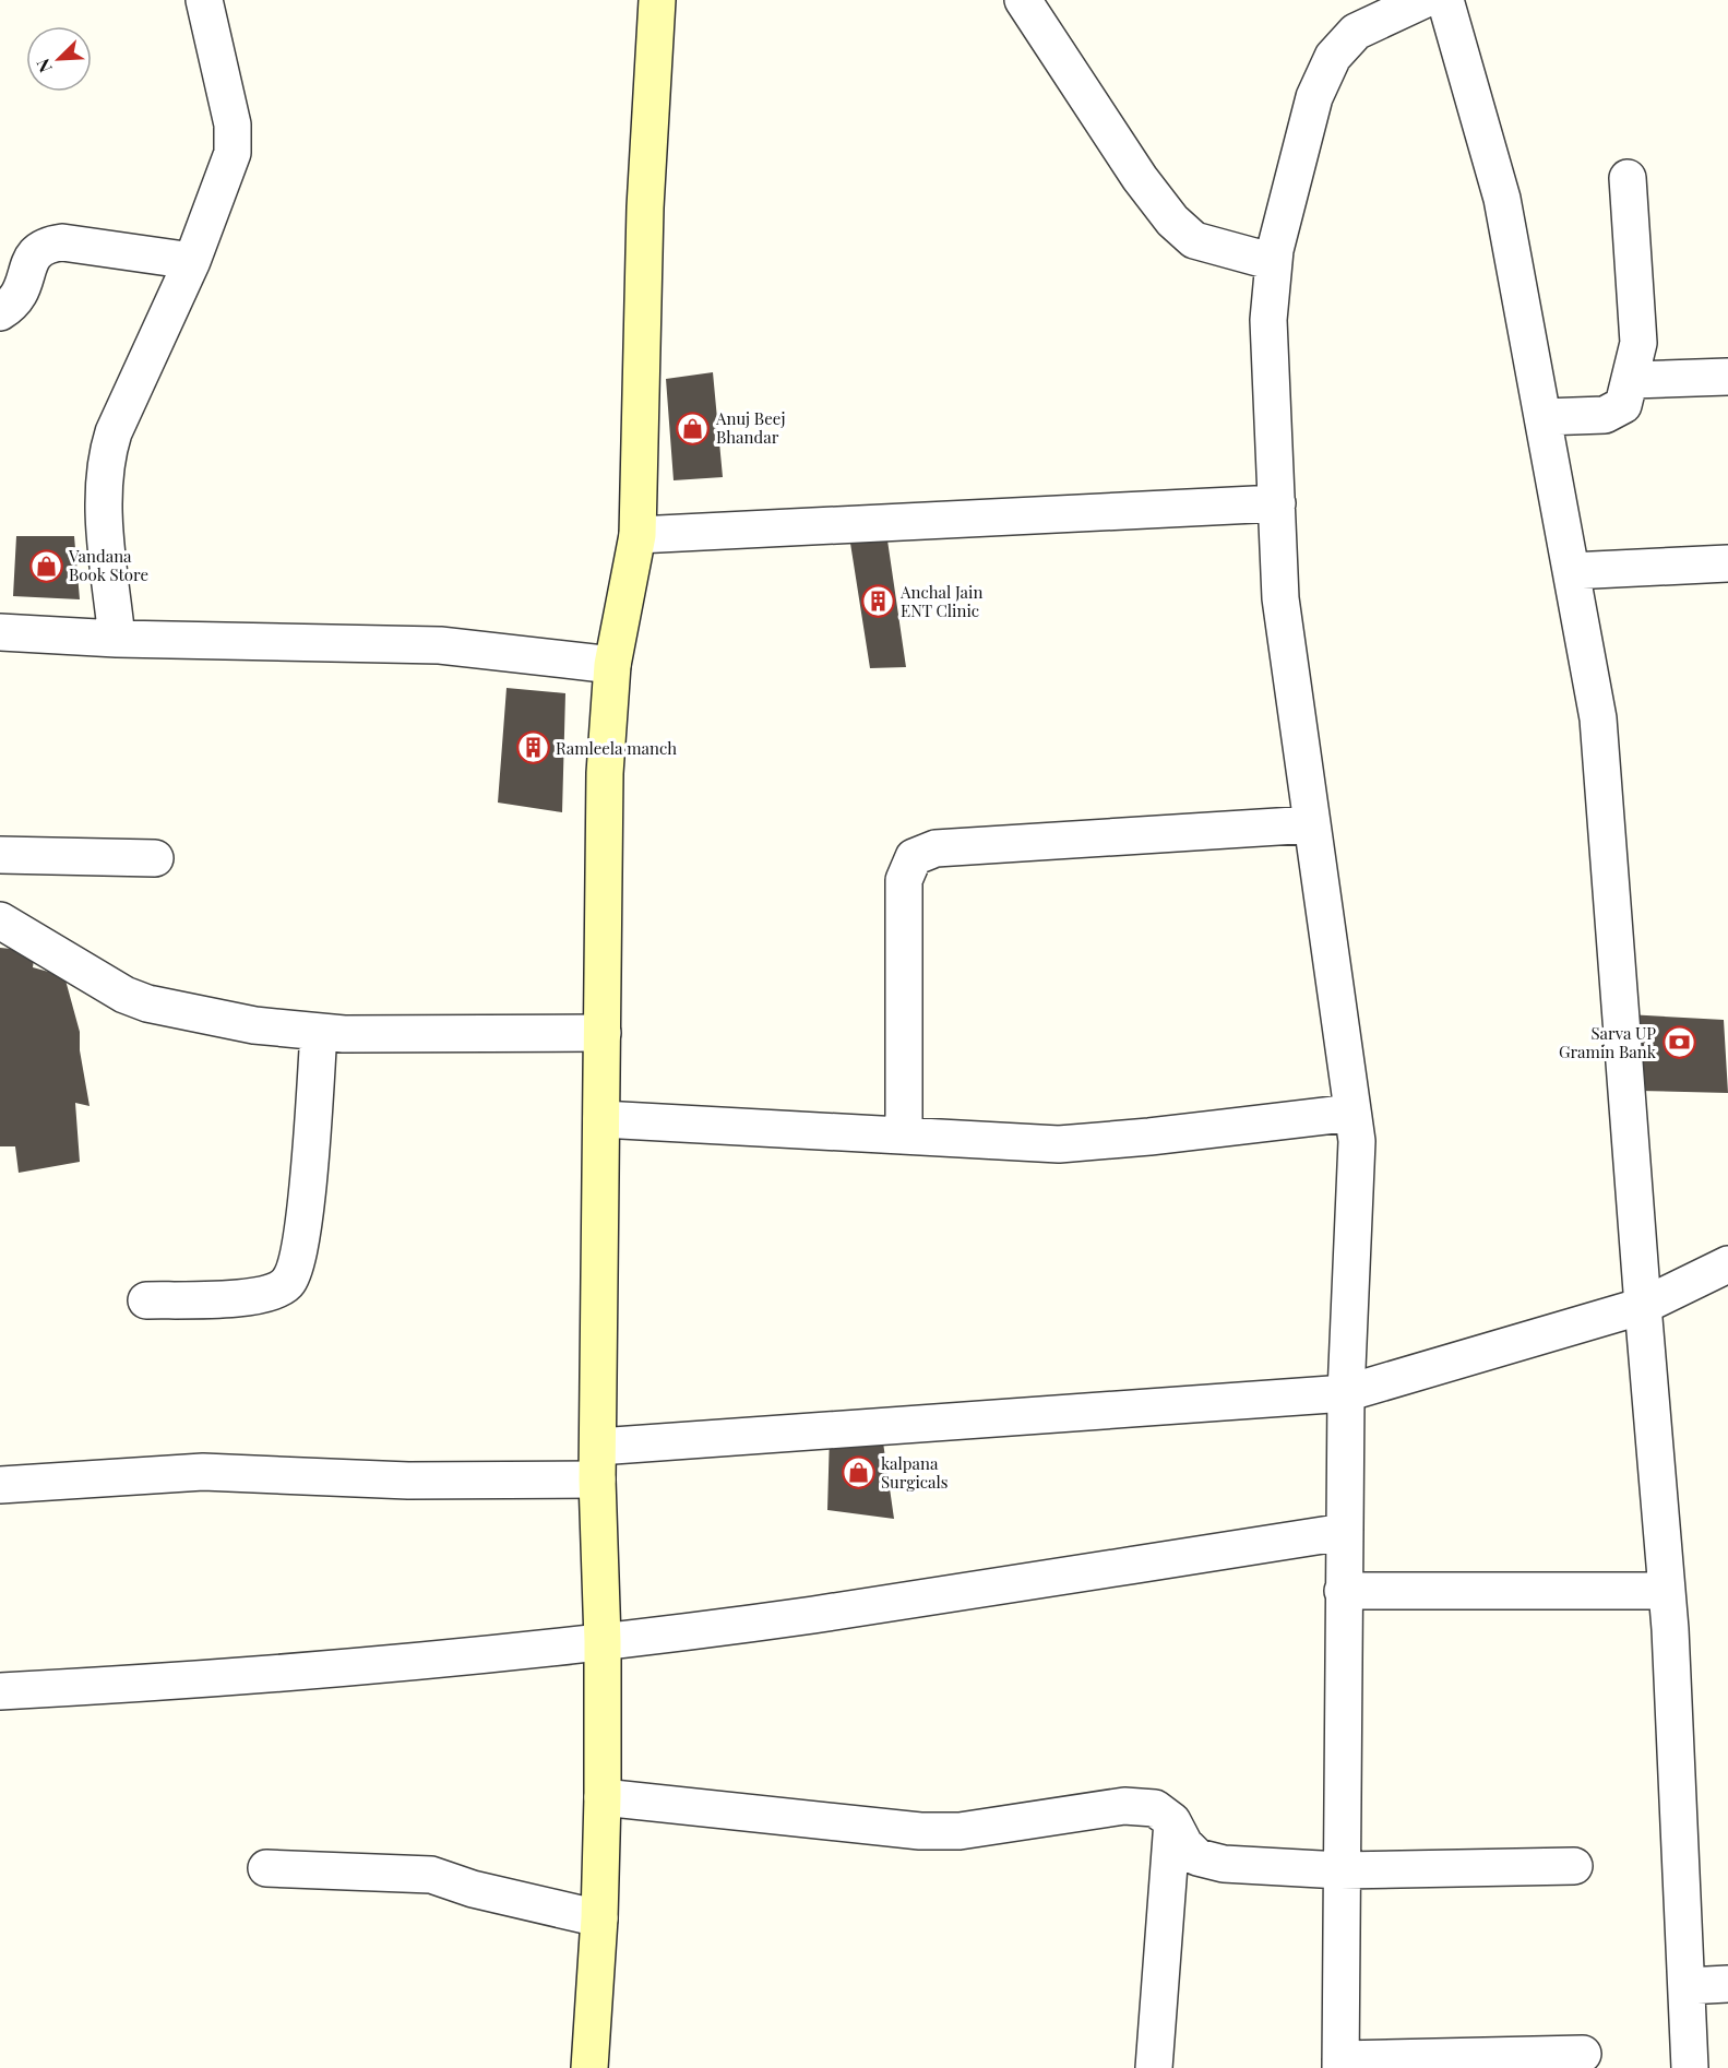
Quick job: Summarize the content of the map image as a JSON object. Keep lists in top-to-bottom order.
{
  "places": {
    "shop": ["Anuj Beej Bhandar", "Vandana Book Store", "kalpana Surgicals"],
    "building": ["Anchal Jain ENT Clinic", "Ramleela manch"],
    "bank": ["Sarva UP Gramin Bank"]
  },
  "north": "bottom left"
}
